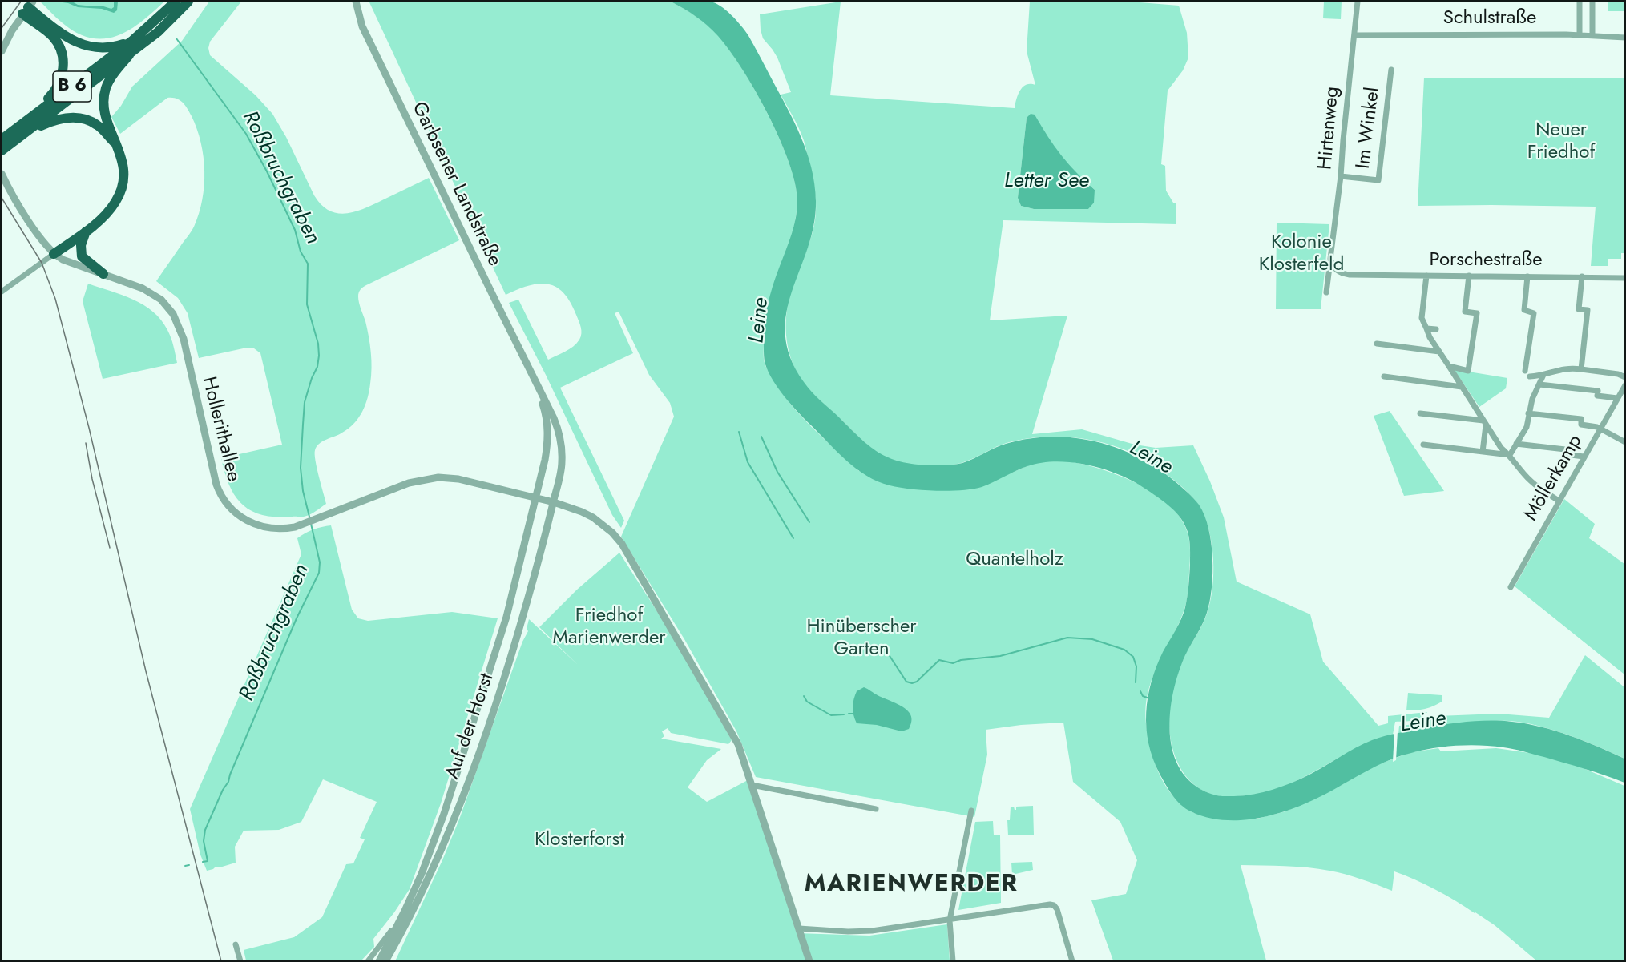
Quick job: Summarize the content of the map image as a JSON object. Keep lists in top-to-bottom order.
{
  "streets": {
    "highway": ["B 6"],
    "street": [
      "Schulstraße",
      "Hirtenweg",
      "Im Winkel",
      "Garbsener Landstraße",
      "Porschestraße",
      "Hollerithallee",
      "Möllerkamp",
      "Auf der Horst"
    ]
  },
  "crossings": [
    ["Schulstraße", "Hirtenweg"],
    ["Hirtenweg", "Im Winkel"],
    ["Hirtenweg", "Porschestraße"],
    ["Garbsener Landstraße", "Hollerithallee"],
    ["Garbsener Landstraße", "Auf der Horst"],
    ["Hollerithallee", "Auf der Horst"]
  ],
  "districts": ["MARIENWERDER"],
  "water": ["Roßbruchgraben", "Letter See", "Leine"],
  "parks": [
    "Neuer Friedhof",
    "Kolonie Klosterfeld",
    "Quantelholz",
    "Friedhof Marienwerder",
    "Hinüberscher Garten",
    "Klosterforst"
  ]
}
